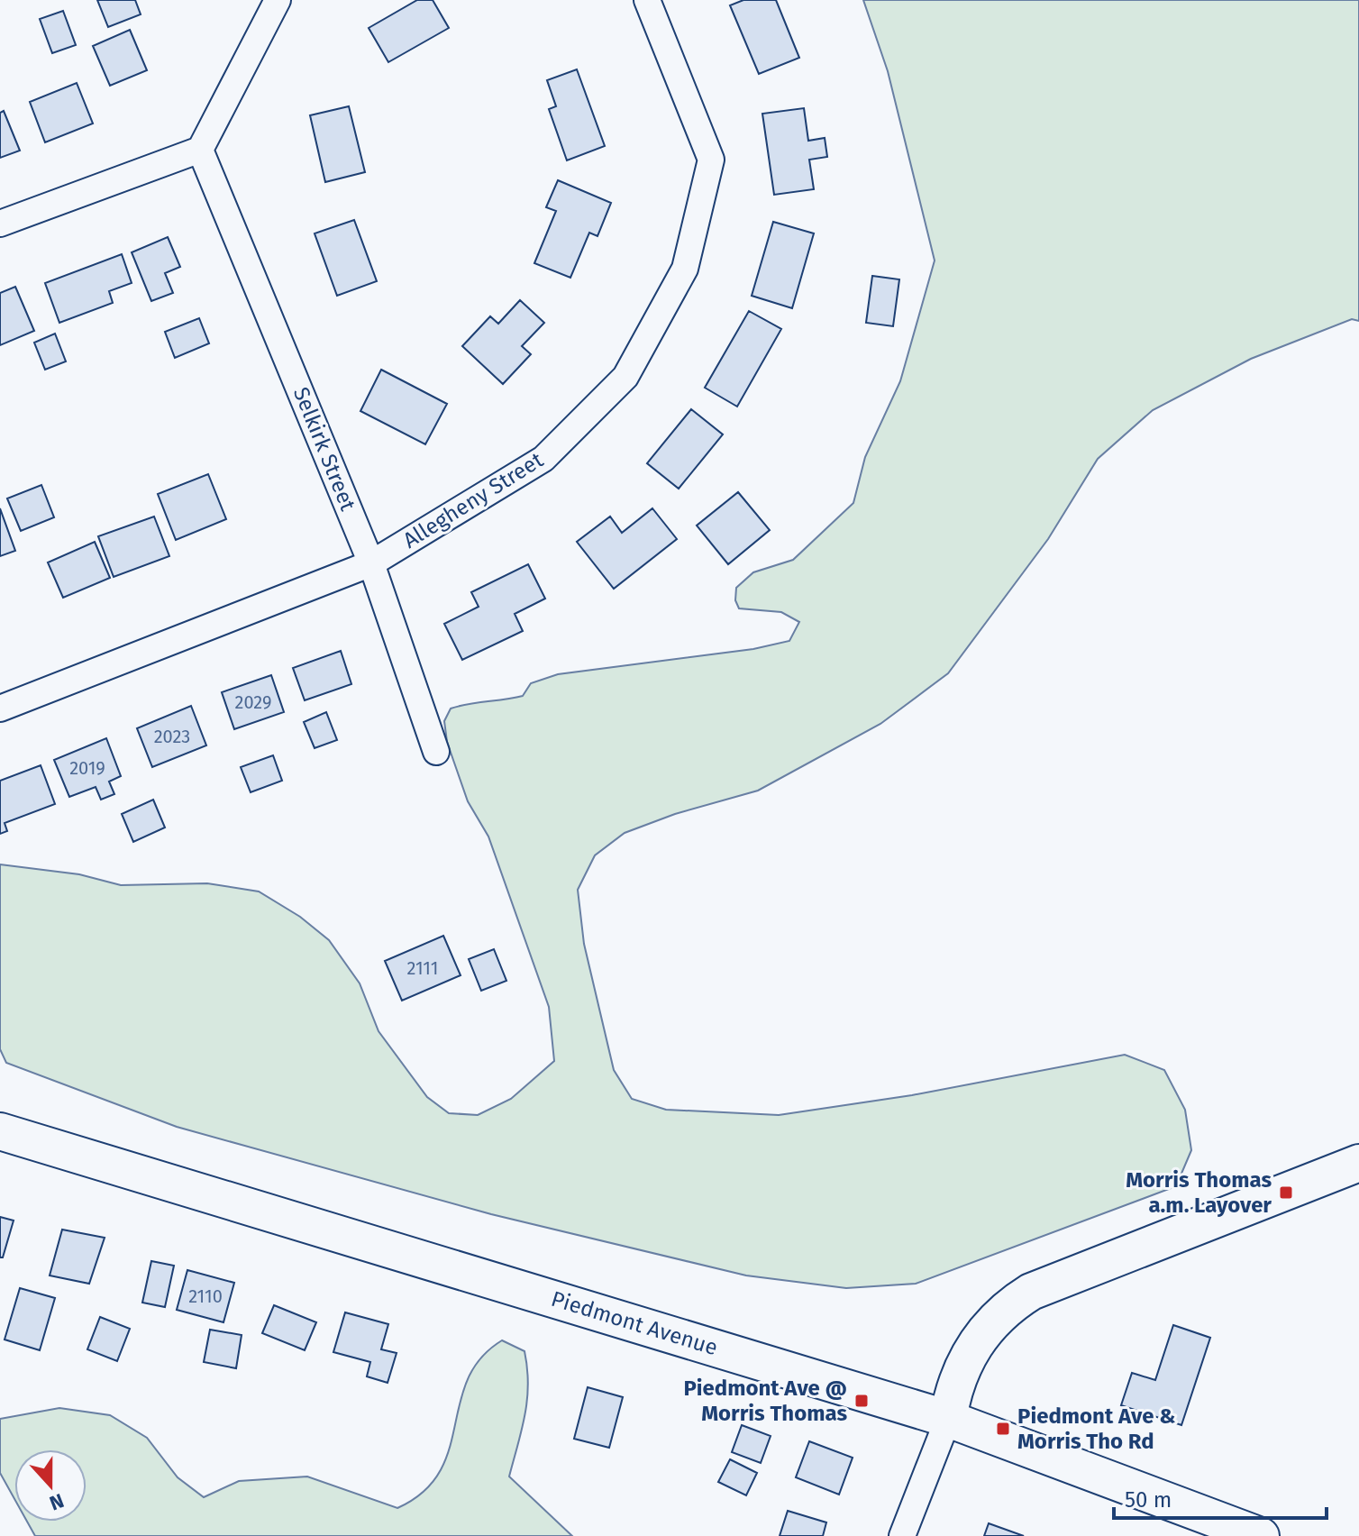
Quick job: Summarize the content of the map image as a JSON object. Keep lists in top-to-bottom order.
{
  "streets": {
    "main road": ["Piedmont Avenue"],
    "street": ["Selkirk Street", "Allegheny Street"]
  },
  "crossings": [
    ["Selkirk Street", "Allegheny Street"]
  ],
  "places": {
    "transit": ["Morris Thomas a.m. Layover", "Piedmont Ave @ Morris Thomas", "Piedmont Ave & Morris Tho Rd"]
  },
  "house_numbers": [
    "2029",
    "2023",
    "2019",
    "2111",
    "2110"
  ],
  "scale_bar": "50 m",
  "north": "bottom"
}
